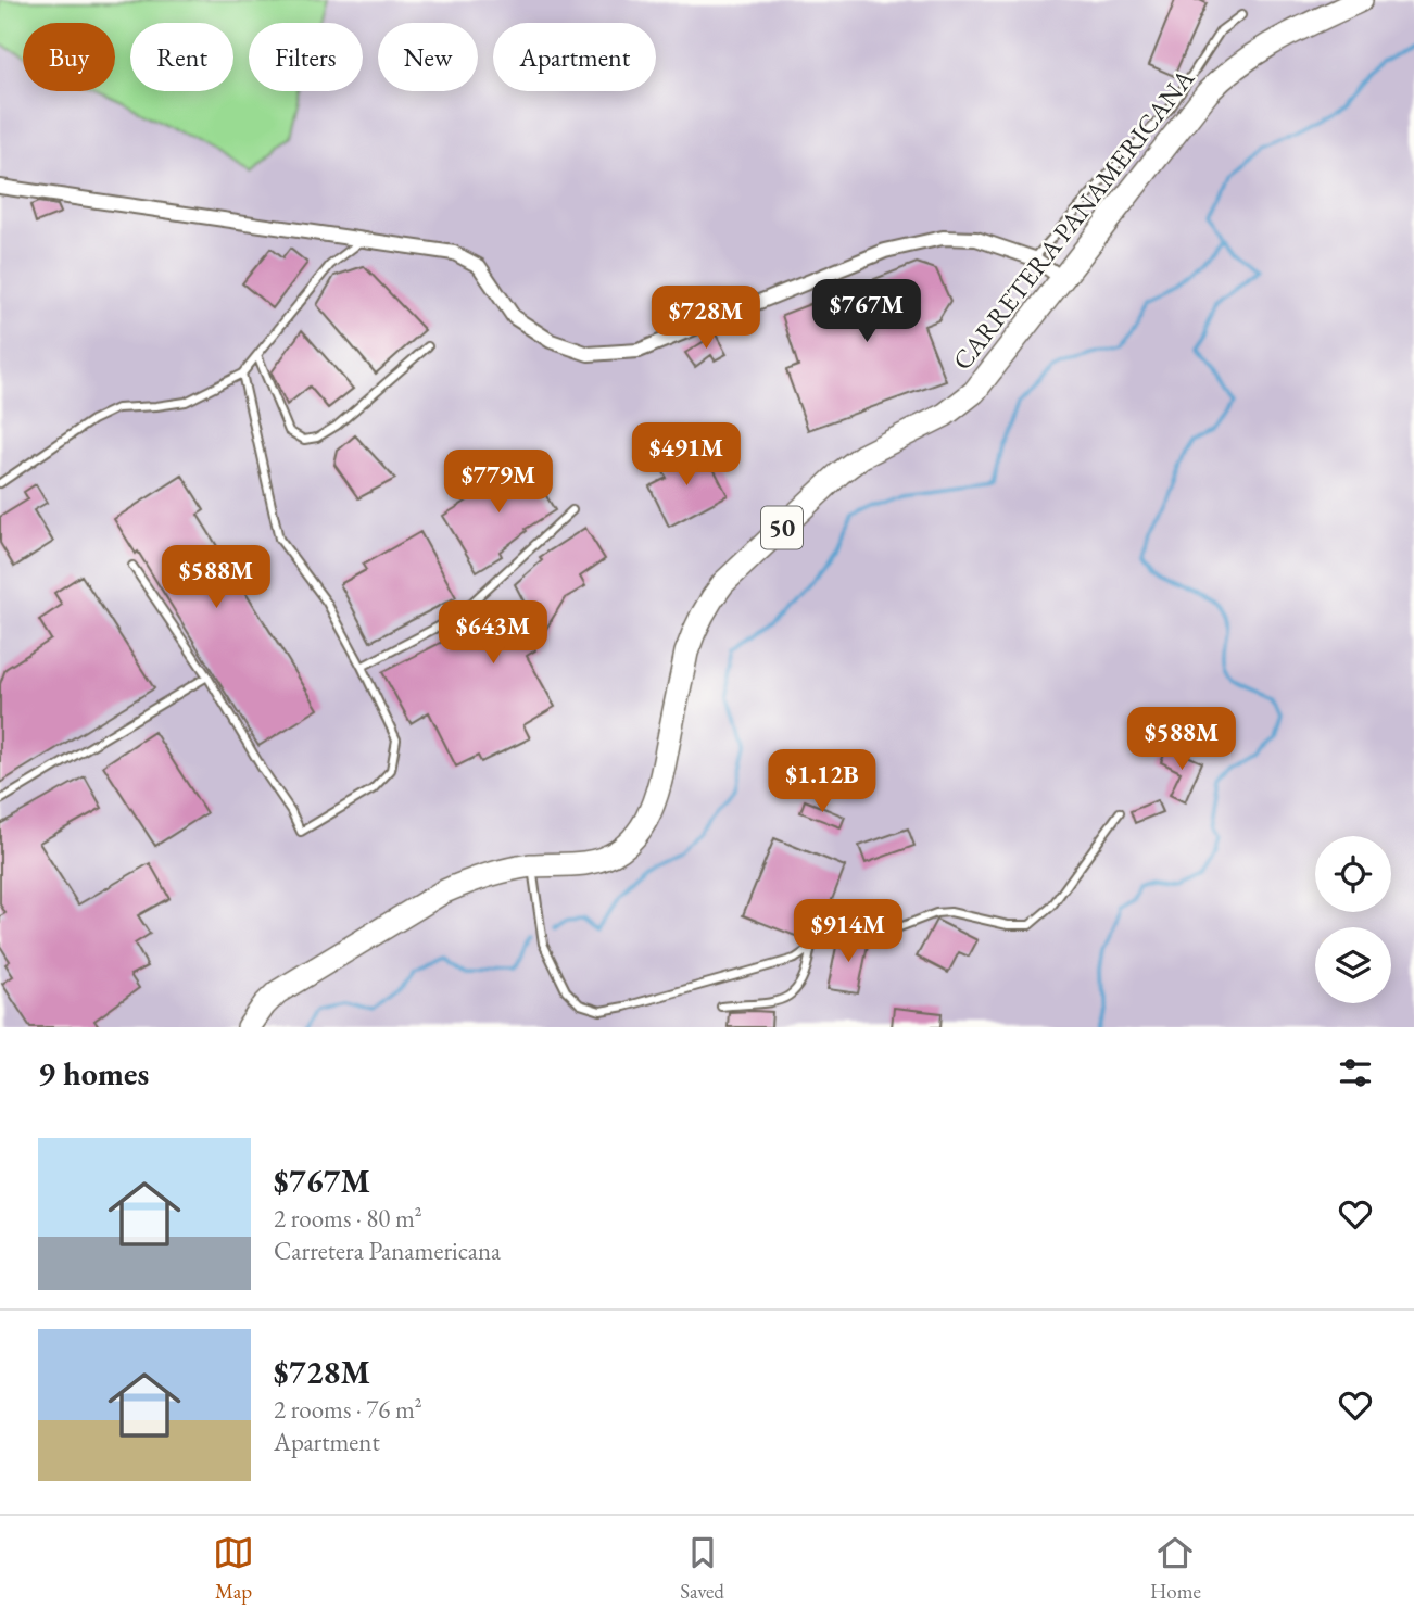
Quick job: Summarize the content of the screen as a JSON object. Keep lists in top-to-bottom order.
{
  "streets": {
    "highway": ["CARRETERA PANAMERICANA", "50"]
  },
  "page": {
    "chip": [
      "Buy",
      "Rent",
      "Filters",
      "New",
      "Apartment"
    ],
    "price": [
      "$767M",
      "$728M",
      "$491M",
      "$779M",
      "$588M",
      "$643M",
      "$588M",
      "$1.12B",
      "$914M"
    ],
    "heading": "9 homes",
    "list": [
      {
        "name": "$767M",
        "note": "2 rooms · 80 m² · Carretera Panamericana"
      },
      {
        "name": "$728M",
        "note": "2 rooms · 76 m² · Apartment"
      }
    ],
    "tabs": ["Map", "Saved", "Home"]
  }
}
